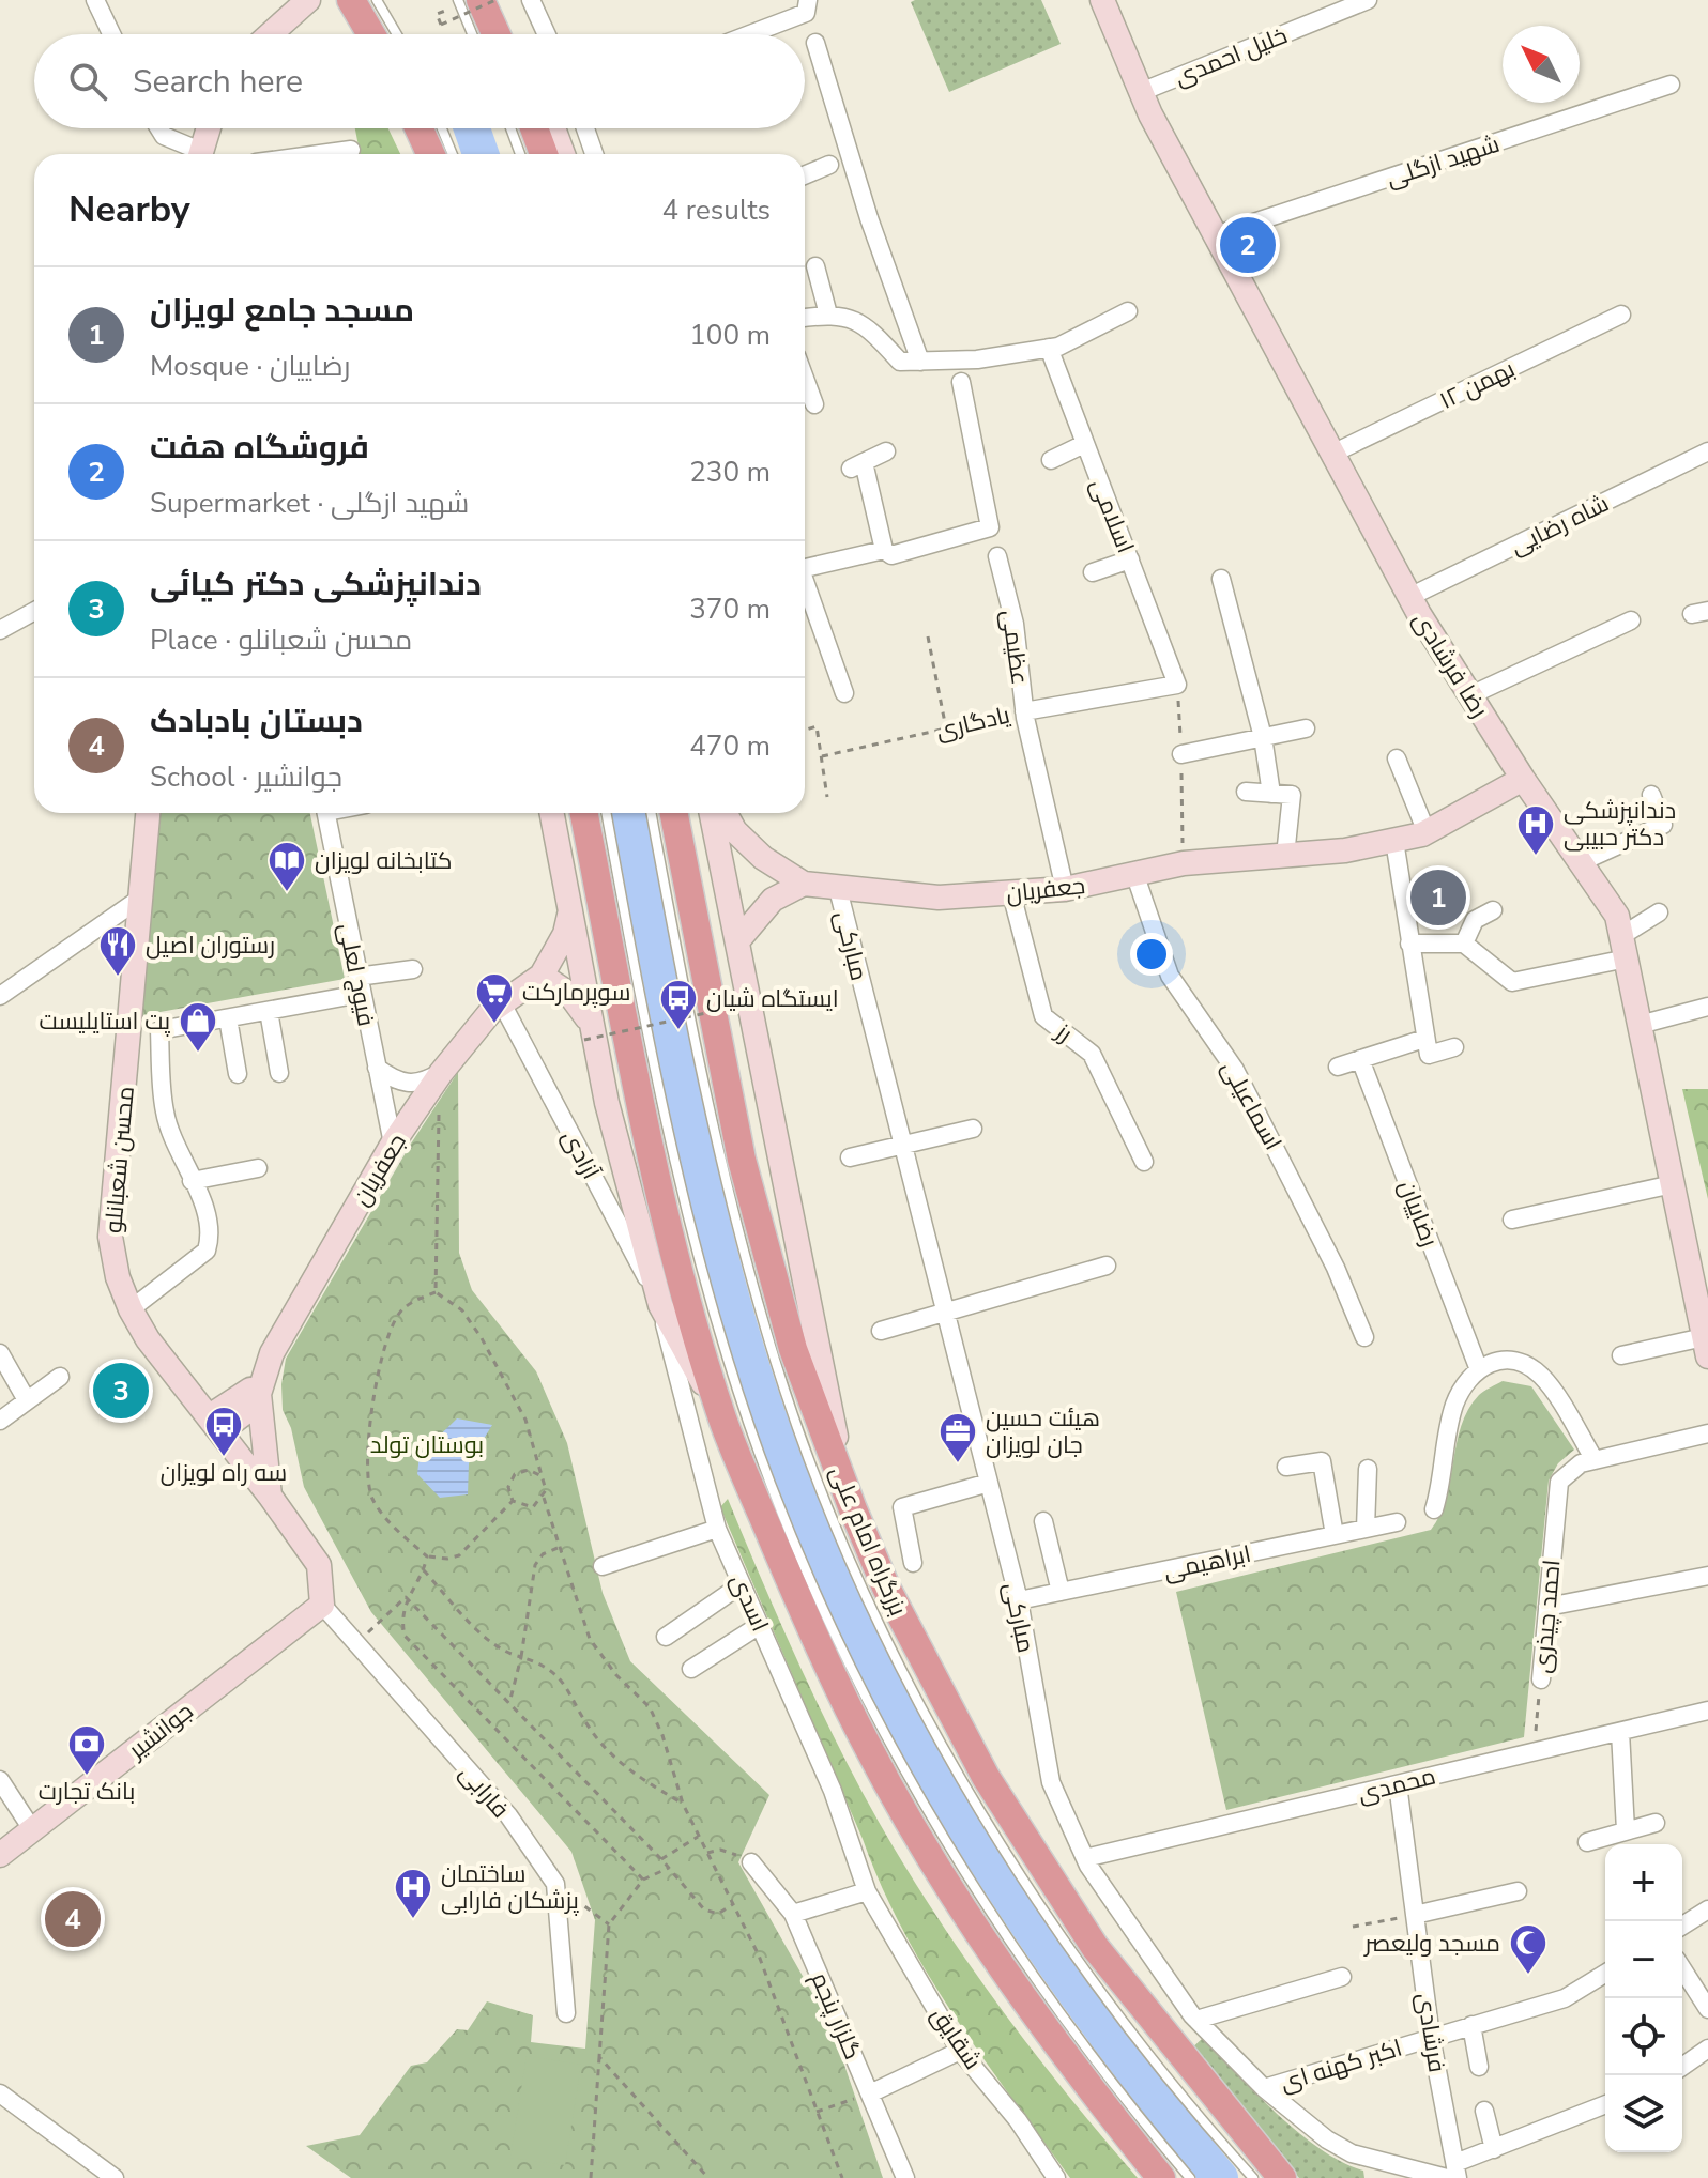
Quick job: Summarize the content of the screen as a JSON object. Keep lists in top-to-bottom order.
{
  "streets": {
    "highway": ["بزرگراه امام علی"],
    "main road": [
      "رضا فرشادی",
      "جعفریان",
      "محسن شعبانلو",
      "جوانشیر"
    ],
    "street": [
      "خلیل احمدی",
      "شهید ازگلی",
      "۱۲ بهمن",
      "اسلامی",
      "شاه رضایی",
      "عظیمی",
      "یادگاری",
      "مبارکی",
      "فیوج لعلی",
      "رز",
      "اسماعیلی",
      "آزادی",
      "رضاییان",
      "ابراهیمی",
      "اسدی",
      "احمد چیذری",
      "محمدی",
      "فارابی",
      "گلزار پنجم",
      "فرشادی",
      "شقایق",
      "اکبر کهنه ای"
    ]
  },
  "crossings": [
    ["خلیل احمدی", "رضا فرشادی"],
    ["شهید ازگلی", "رضا فرشادی"],
    ["۱۲ بهمن", "رضا فرشادی"],
    ["اسلامی", "یادگاری"],
    ["شاه رضایی", "رضا فرشادی"],
    ["عظیمی", "یادگاری"],
    ["عظیمی", "جعفریان"],
    ["رضا فرشادی", "جعفریان"],
    ["جعفریان", "مبارکی"],
    ["جعفریان", "فیوج لعلی"],
    ["جعفریان", "رز"],
    ["جعفریان", "اسماعیلی"],
    ["جعفریان", "آزادی"],
    ["مبارکی", "ابراهیمی"],
    ["مبارکی", "محمدی"],
    ["مبارکی", "فرشادی"],
    ["مبارکی", "اکبر کهنه ای"],
    ["آزادی", "اسدی"],
    ["محسن شعبانلو", "جوانشیر"],
    ["محسن شعبانلو", "فارابی"],
    ["اسدی", "شقایق"],
    ["احمد چیذری", "محمدی"],
    ["جوانشیر", "فارابی"],
    ["محمدی", "فرشادی"],
    ["فرشادی", "اکبر کهنه ای"]
  ],
  "parks": ["بوستان تولد"],
  "places": {
    "hospital": ["دندانپزشکی دکتر حبیبی", "ساختمان پزشکان فارابی"],
    "library": ["کتابخانه لویزان"],
    "restaurant": ["رستوران اصیل"],
    "supermarket": ["سوپرمارکت"],
    "bus stop": ["ایستگاه شیان", "سه راه لویزان"],
    "shop": ["پت استایلیست"],
    "office": ["هیئت حسین جان لویزان"],
    "bank": ["بانک تجارت"],
    "mosque": ["مسجد ولیعصر"]
  },
  "north": "top left",
  "page": {
    "search": "Search here",
    "heading": ["Nearby", "4 results"],
    "pins": [
      "2",
      "1",
      "3",
      "4"
    ],
    "list": [
      {
        "mark": "1",
        "name": "مسجد جامع لویزان",
        "note": "Mosque · رضاییان",
        "value": "100 m"
      },
      {
        "mark": "2",
        "name": "فروشگاه هفت",
        "note": "Supermarket · شهید ازگلی",
        "value": "230 m"
      },
      {
        "mark": "3",
        "name": "دندانپزشکی دکتر کیائی",
        "note": "Place · محسن شعبانلو",
        "value": "370 m"
      },
      {
        "mark": "4",
        "name": "دبستان بادبادک",
        "note": "School · جوانشیر",
        "value": "470 m"
      }
    ],
    "map_buttons": ["+", "−"]
  }
}
